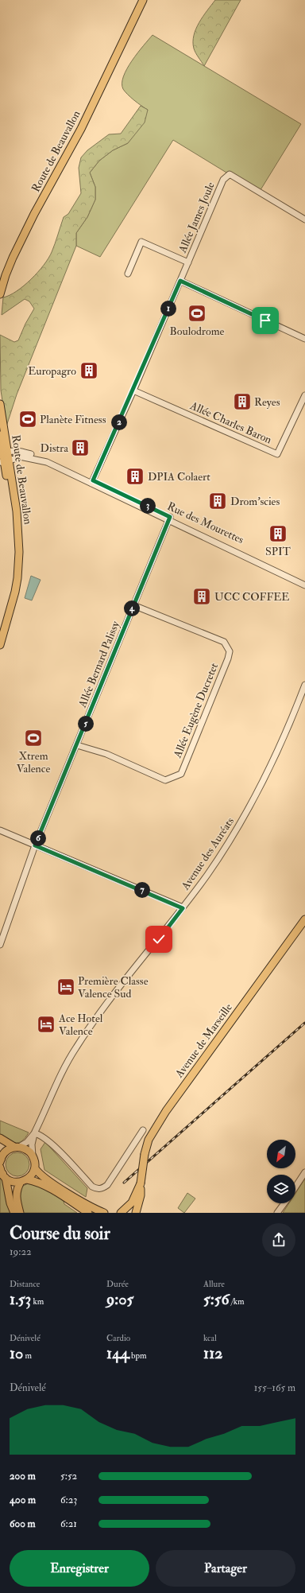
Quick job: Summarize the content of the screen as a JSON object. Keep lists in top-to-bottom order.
{
  "streets": {
    "main road": ["Route de Beauvallon", "Avenue de Marseille"],
    "street": [
      "Allée James Joule",
      "Allée Charles Baron",
      "Rue des Mourettes",
      "Allée Bernard Palissy",
      "Allée Eugène Ducretet",
      "Avenue des Auréats"
    ]
  },
  "crossings": [
    ["Route de Beauvallon", "Rue des Mourettes"],
    ["Allée James Joule", "Allée Charles Baron"],
    ["Allée James Joule", "Rue des Mourettes"],
    ["Rue des Mourettes", "Allée Bernard Palissy"],
    ["Allée Bernard Palissy", "Allée Eugène Ducretet"]
  ],
  "places": {
    "sports": ["Boulodrome", "Planète Fitness", "Xtrem Valence"],
    "building": [
      "Europagro",
      "Reyes",
      "Distra",
      "DPIA Colaert",
      "Drom'scies",
      "SPIT",
      "UCC COFFEE"
    ],
    "hotel": ["Première Classe Valence Sud", "Ace Hotel Valence"]
  },
  "north": "bottom left",
  "page": {
    "pins": [
      "1",
      "2",
      "3",
      "4",
      "5",
      "6",
      "7"
    ],
    "heading": ["Course du soir", "19:22"],
    "stats": [
      ["Distance", "1.53 km"],
      ["Durée", "9:05"],
      ["Allure", "5:56 /km"],
      ["Dénivelé", "10 m"],
      ["Cardio", "144 bpm"],
      ["kcal", "112"]
    ],
    "chart": ["Dénivelé", "155–165 m"],
    "list": [
      {
        "name": "200 m",
        "note": "5:52"
      },
      {
        "name": "400 m",
        "note": "6:23"
      },
      {
        "name": "600 m",
        "note": "6:21"
      }
    ],
    "buttons": ["Enregistrer", "Partager"]
  }
}
